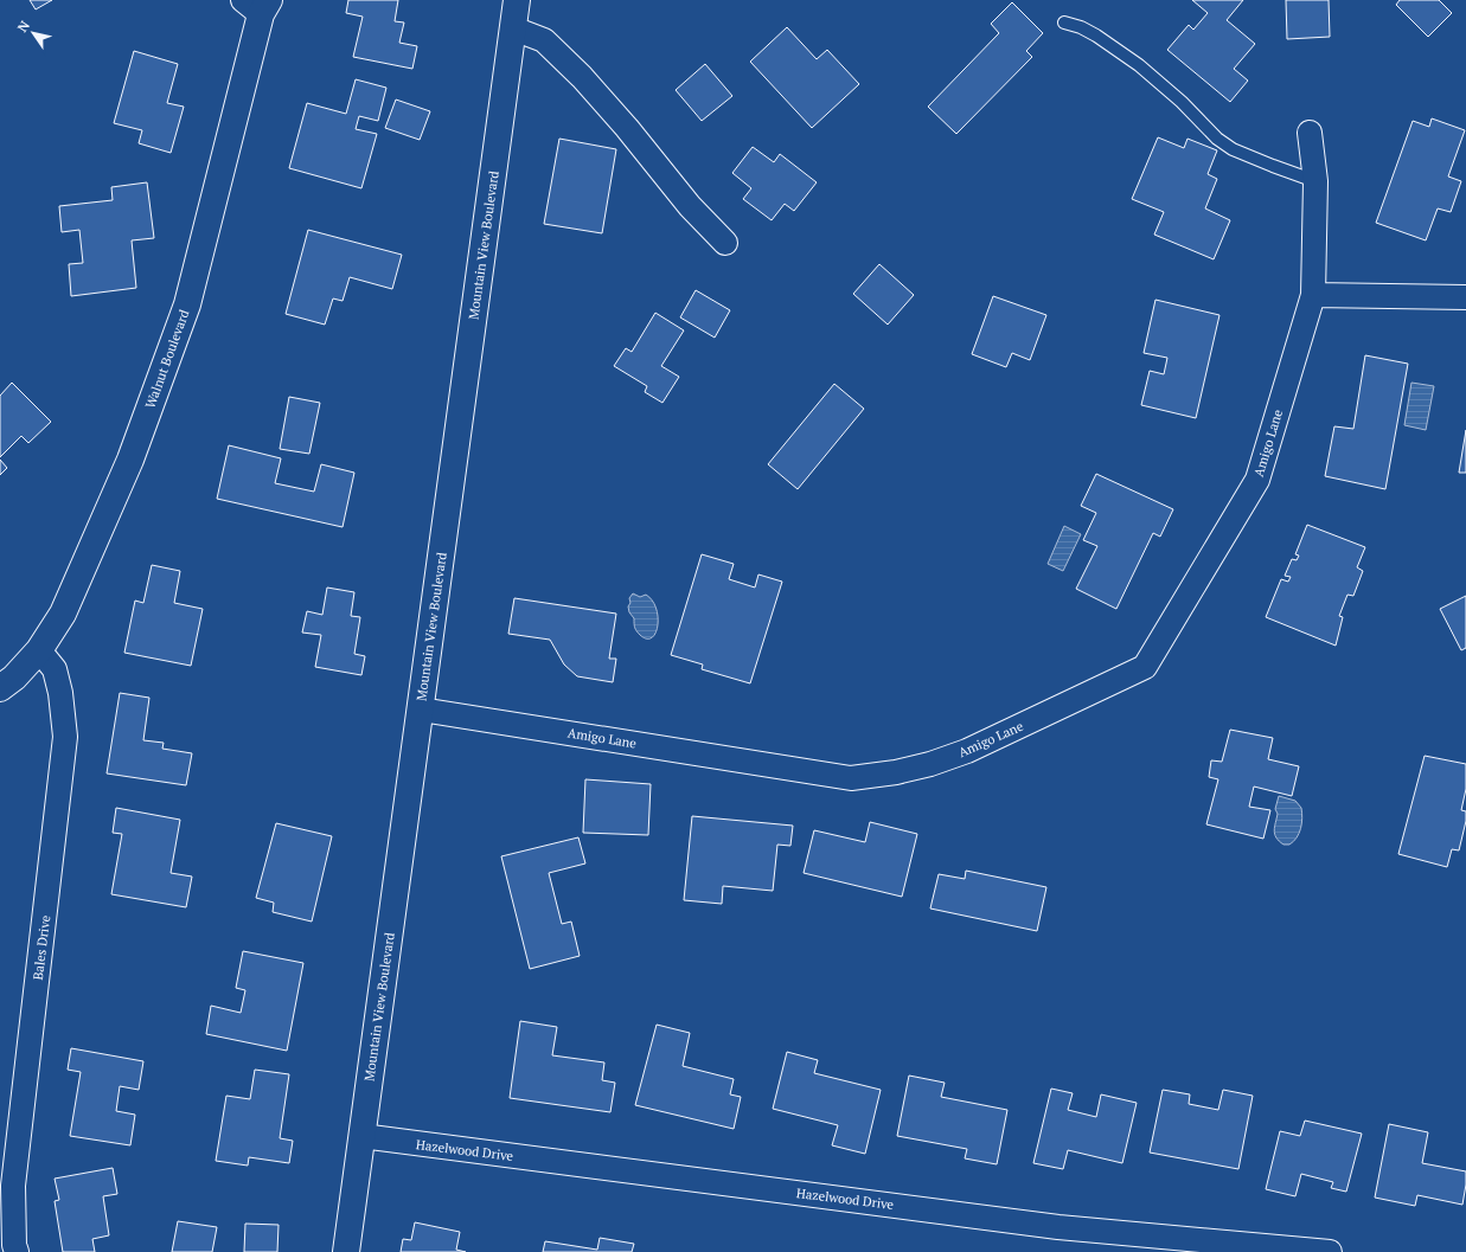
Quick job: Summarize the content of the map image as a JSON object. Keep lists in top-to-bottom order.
{
  "streets": {
    "street": [
      "Mountain View Boulevard",
      "Walnut Boulevard",
      "Amigo Lane",
      "Bales Drive",
      "Hazelwood Drive"
    ]
  },
  "crossings": [
    ["Mountain View Boulevard", "Amigo Lane"],
    ["Mountain View Boulevard", "Hazelwood Drive"],
    ["Walnut Boulevard", "Bales Drive"]
  ],
  "north": "top left"
}
